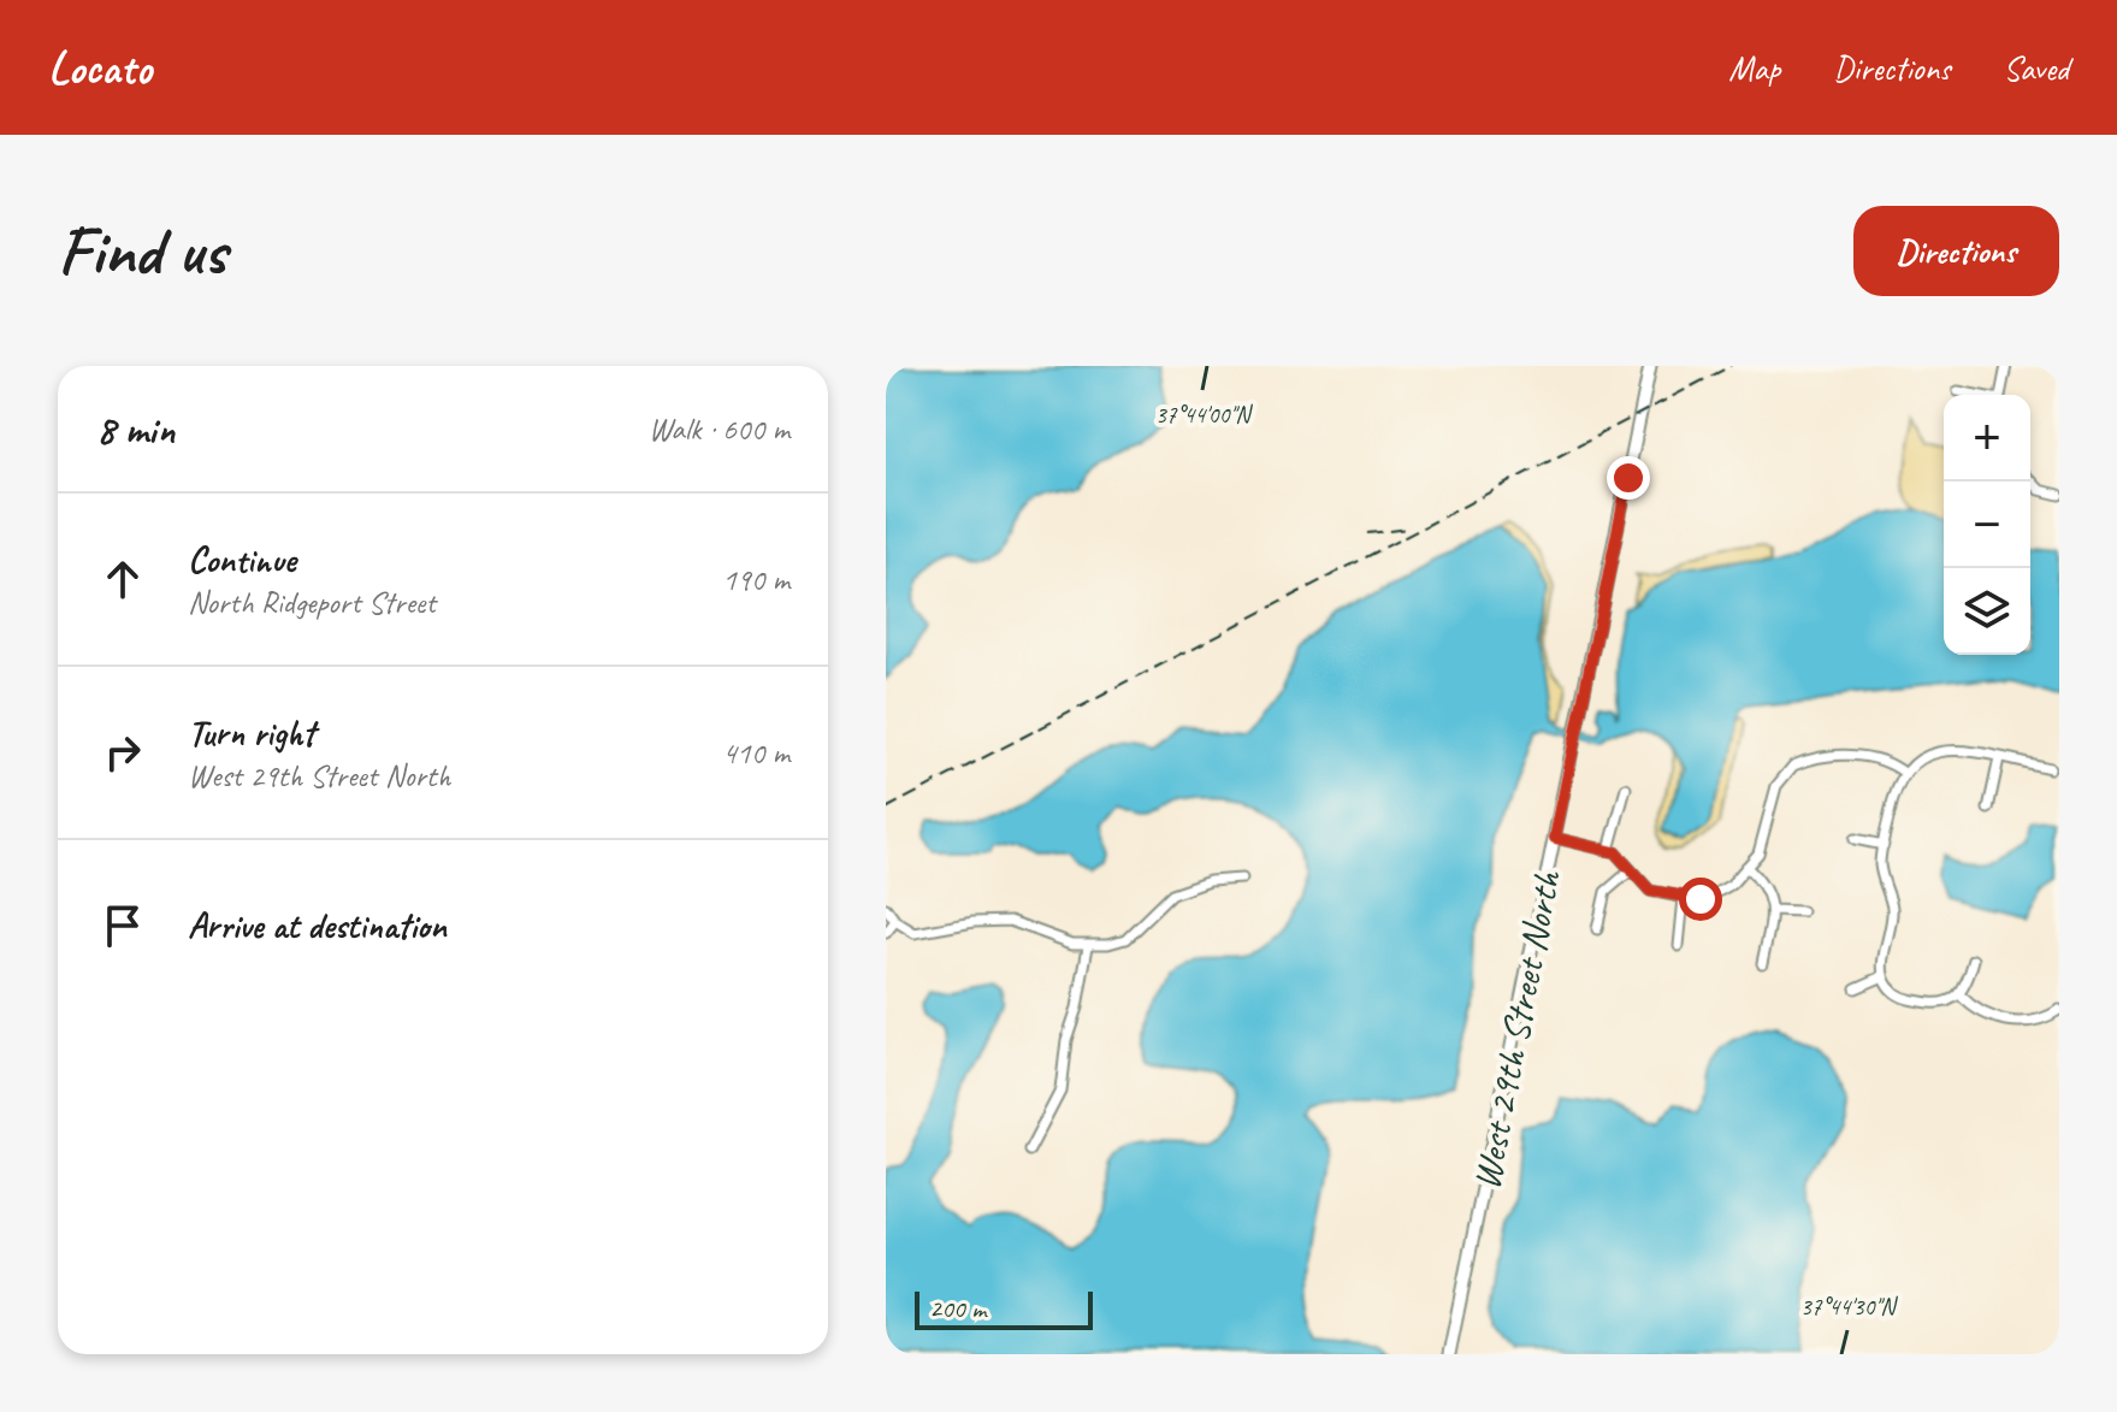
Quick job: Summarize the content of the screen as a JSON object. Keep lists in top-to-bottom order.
{
  "streets": {
    "main road": ["West 29th Street North"]
  },
  "scale_bar": "200 m",
  "page": {
    "header": "Locato",
    "nav": ["Map", "Directions", "Saved"],
    "buttons": "Directions",
    "title": "Find us",
    "heading": ["8 min", "Walk · 600 m"],
    "map_buttons": ["+", "−"],
    "list": [
      ["Continue", "North Ridgeport Street", "190 m"],
      ["Turn right", "West 29th Street North", "410 m"],
      "Arrive at destination"
    ],
    "scale": "200 m"
  },
  "coordinates": ["37°44'00\"N", "37°44'30\"N"]
}
